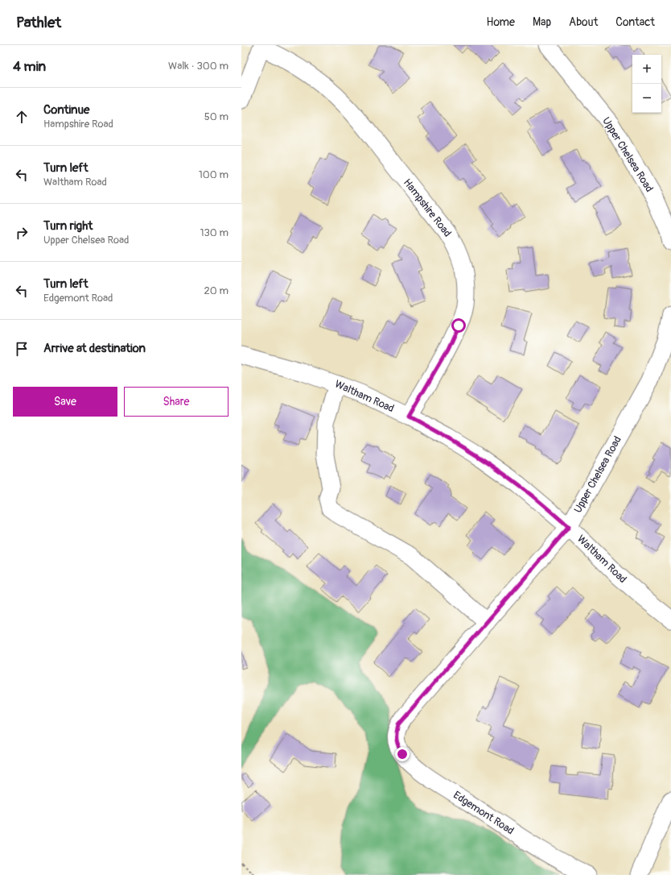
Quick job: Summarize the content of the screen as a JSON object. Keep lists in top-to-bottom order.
{
  "streets": {
    "street": [
      "Upper Chelsea Road",
      "Hampshire Road",
      "Waltham Road",
      "Edgemont Road"
    ]
  },
  "crossings": [
    ["Upper Chelsea Road", "Waltham Road"],
    ["Upper Chelsea Road", "Edgemont Road"],
    ["Hampshire Road", "Waltham Road"]
  ],
  "page": {
    "header": "Pathlet",
    "nav": [
      "Home",
      "Map",
      "About",
      "Contact"
    ],
    "heading": ["4 min", "Walk · 300 m"],
    "map_buttons": ["+", "−"],
    "list": [
      ["Continue", "Hampshire Road", "50 m"],
      ["Turn left", "Waltham Road", "100 m"],
      ["Turn right", "Upper Chelsea Road", "130 m"],
      ["Turn left", "Edgemont Road", "20 m"],
      "Arrive at destination"
    ],
    "buttons": ["Save", "Share"]
  }
}
